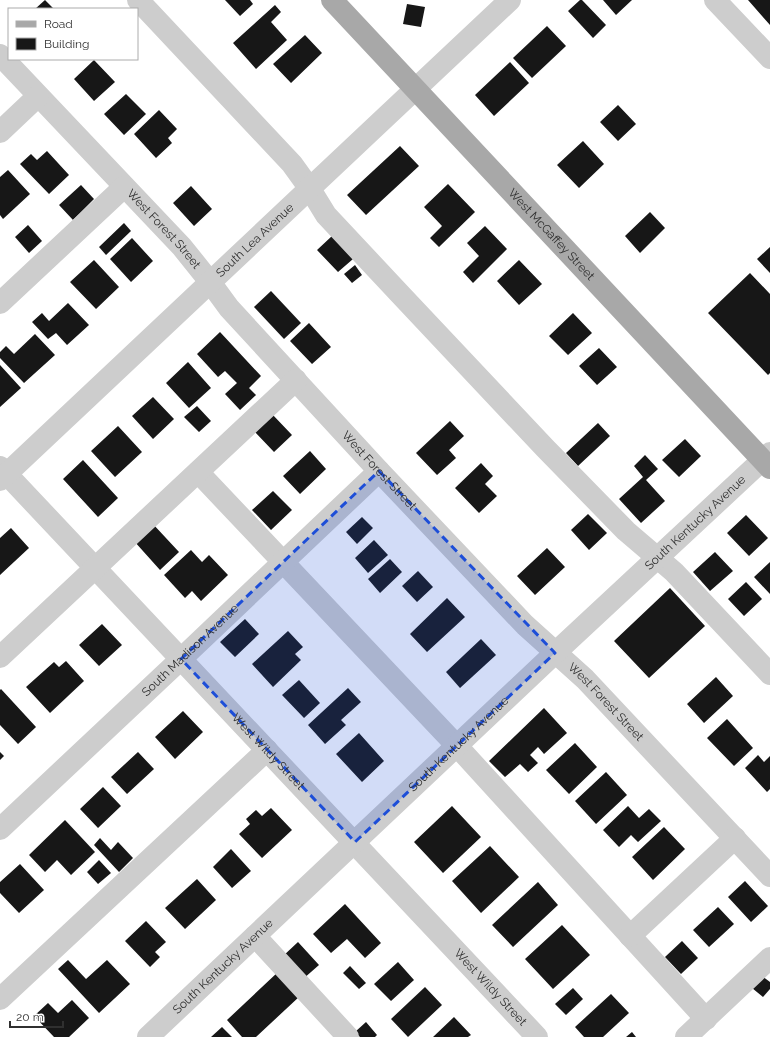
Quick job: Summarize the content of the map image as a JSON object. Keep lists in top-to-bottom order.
{
  "streets": {
    "main road": ["West McGaffey Street"],
    "street": [
      "West Forest Street",
      "South Lea Avenue",
      "South Kentucky Avenue",
      "South Madison Avenue",
      "West Wildy Street"
    ]
  },
  "crossings": [
    ["West Forest Street", "South Lea Avenue"],
    ["West Forest Street", "South Kentucky Avenue"],
    ["West Forest Street", "South Madison Avenue"],
    ["West McGaffey Street", "South Lea Avenue"],
    ["West McGaffey Street", "South Kentucky Avenue"],
    ["South Lea Avenue", "West Wildy Street"],
    ["South Kentucky Avenue", "West Wildy Street"],
    ["South Madison Avenue", "West Wildy Street"]
  ],
  "legend": ["Road", "Building"],
  "scale_bar": "20 m"
}
